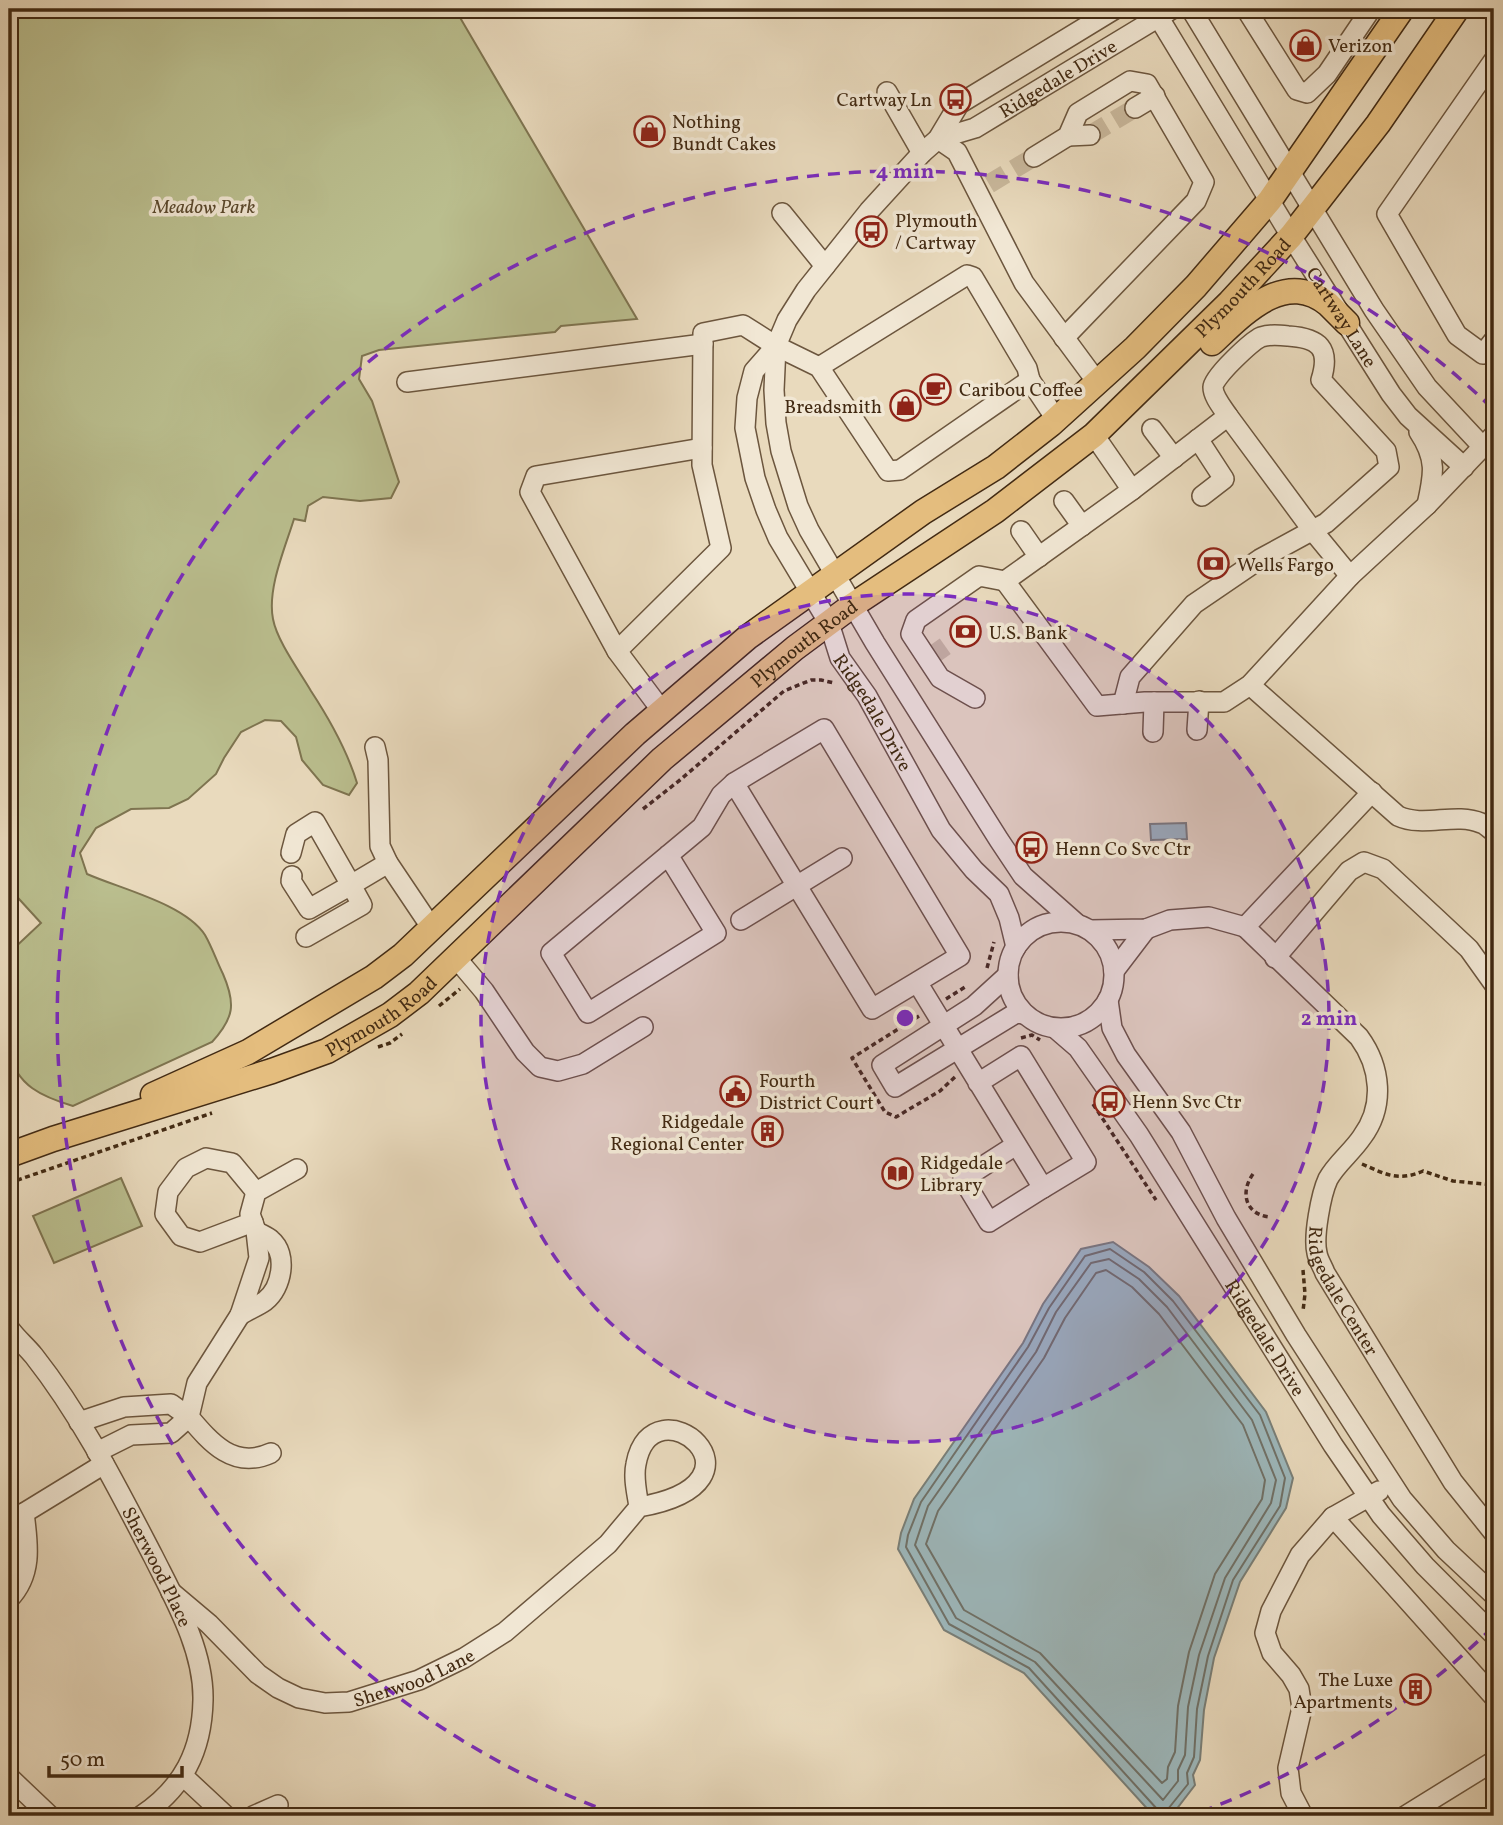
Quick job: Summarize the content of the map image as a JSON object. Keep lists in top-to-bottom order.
{
  "streets": {
    "main road": ["Plymouth Road"],
    "street": [
      "Ridgedale Drive",
      "Cartway Lane",
      "Ridgedale Center",
      "Sherwood Place",
      "Sherwood Lane"
    ]
  },
  "crossings": [
    ["Ridgedale Drive", "Plymouth Road"],
    ["Ridgedale Drive", "Cartway Lane"],
    ["Plymouth Road", "Cartway Lane"],
    ["Sherwood Place", "Sherwood Lane"]
  ],
  "parks": ["Meadow Park"],
  "places": {
    "shop": ["Verizon", "Nothing Bundt Cakes", "Breadsmith"],
    "bus stop": [
      "Cartway Ln",
      "Plymouth / Cartway",
      "Henn Co Svc Ctr",
      "Henn Svc Ctr"
    ],
    "cafe": ["Caribou Coffee"],
    "bank": ["Wells Fargo", "U.S. Bank"],
    "public building": ["Fourth District Court"],
    "building": ["Ridgedale Regional Center", "The Luxe Apartments"],
    "library": ["Ridgedale Library"]
  },
  "scale_bar": "50 m",
  "rings": ["4 min", "2 min"]
}
